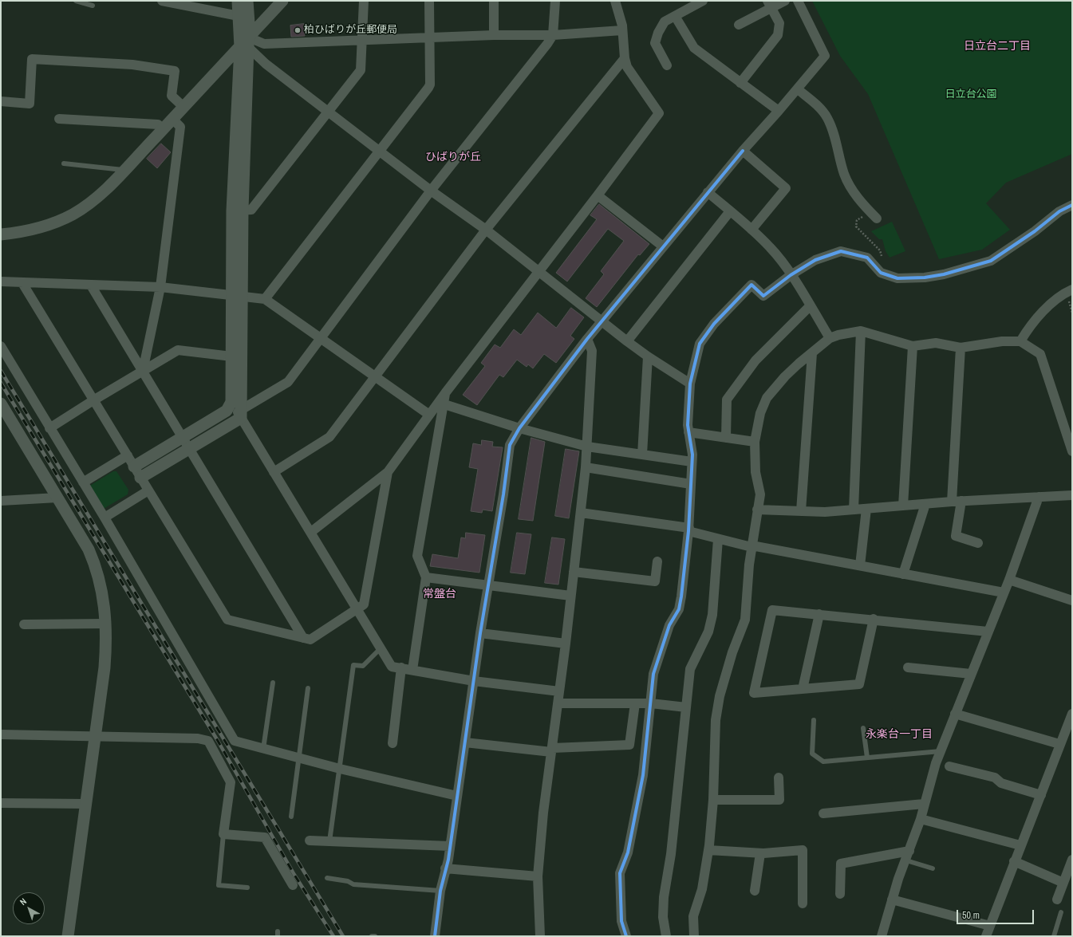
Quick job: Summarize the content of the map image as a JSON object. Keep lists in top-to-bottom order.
{
  "districts": [
    "日立台二丁目",
    "ひばりが丘",
    "常盤台",
    "永楽台一丁目"
  ],
  "parks": ["日立台公園"],
  "places": ["柏ひばりが丘郵便局"],
  "scale_bar": "50 m",
  "north": "top left"
}
